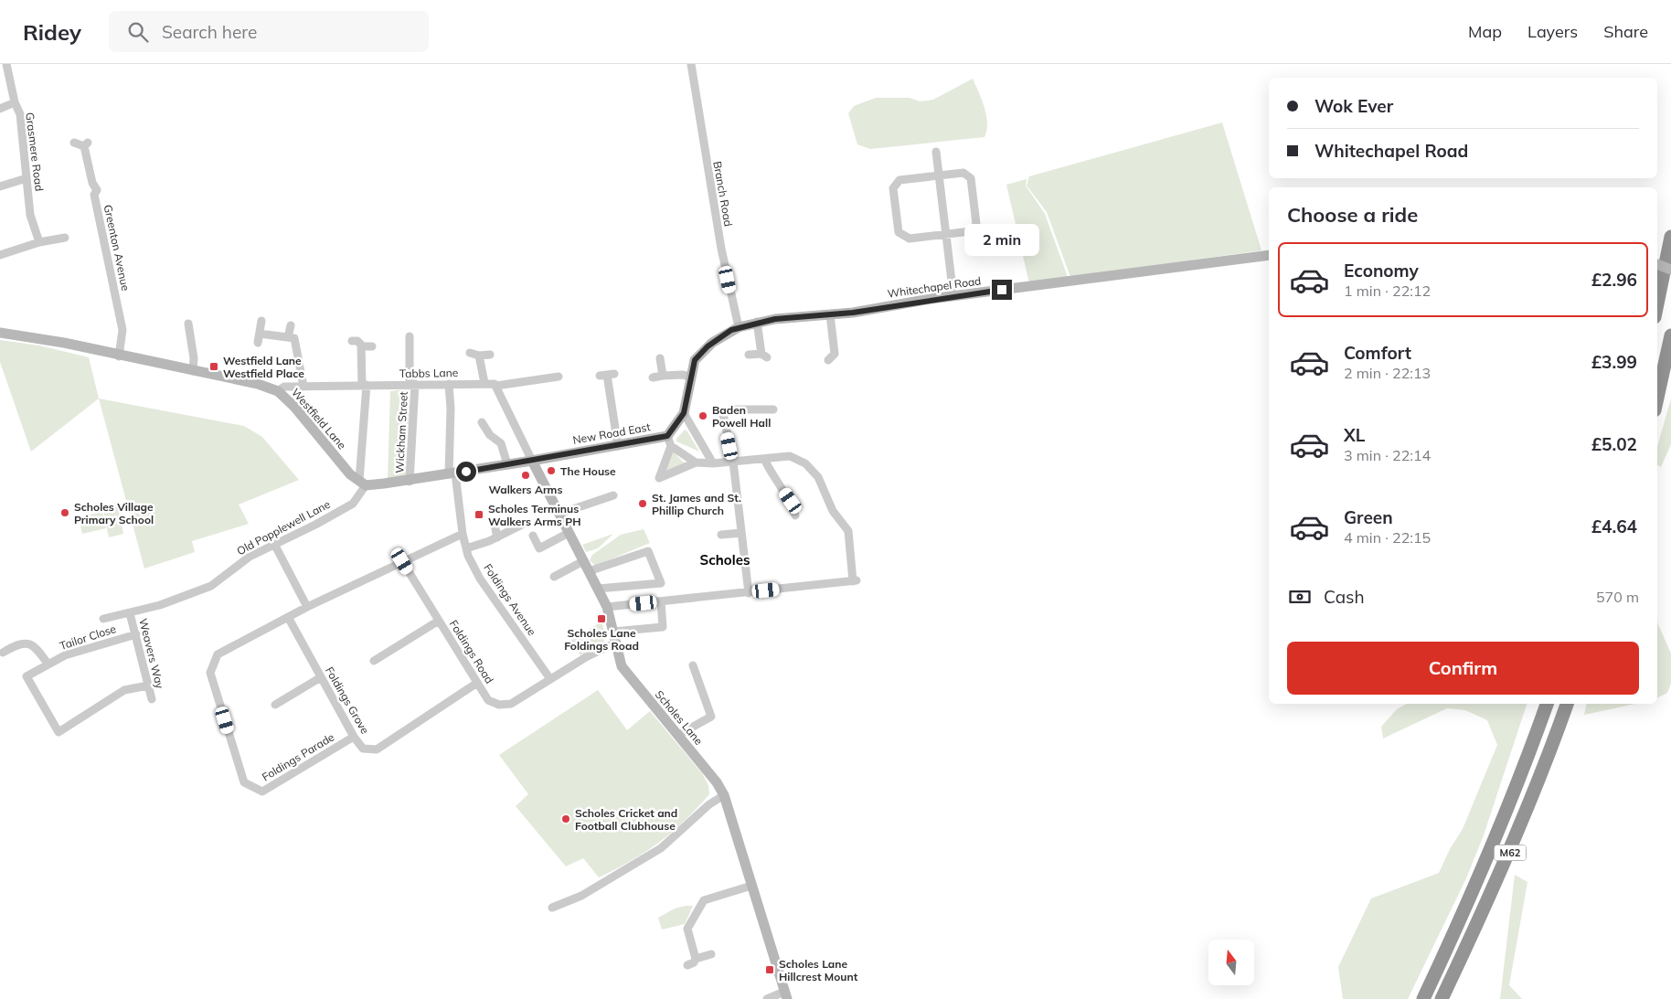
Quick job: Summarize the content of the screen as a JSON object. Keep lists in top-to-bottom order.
{
  "streets": {
    "highway": ["M62"],
    "main road": [
      "Whitechapel Road",
      "Westfield Lane",
      "New Road East",
      "Scholes Lane"
    ],
    "street": [
      "Grasmere Road",
      "Branch Road",
      "Greenton Avenue",
      "Tabbs Lane",
      "Wickham Street",
      "Old Popplewell Lane",
      "Foldings Avenue",
      "Tailor Close",
      "Foldings Road",
      "Weavers Way",
      "Foldings Grove",
      "Foldings Parade"
    ]
  },
  "crossings": [
    ["Branch Road", "Whitechapel Road"],
    ["Branch Road", "New Road East"],
    ["Greenton Avenue", "Westfield Lane"],
    ["Whitechapel Road", "New Road East"],
    ["Tabbs Lane", "Westfield Lane"],
    ["Tabbs Lane", "Wickham Street"],
    ["Tabbs Lane", "Foldings Avenue"],
    ["Westfield Lane", "Old Popplewell Lane"],
    ["New Road East", "Scholes Lane"],
    ["Old Popplewell Lane", "Weavers Way"],
    ["Foldings Avenue", "Foldings Road"],
    ["Foldings Avenue", "Foldings Parade"],
    ["Tailor Close", "Weavers Way"],
    ["Foldings Road", "Foldings Grove"],
    ["Foldings Road", "Scholes Lane"],
    ["Foldings Road", "Foldings Parade"],
    ["Foldings Grove", "Foldings Parade"]
  ],
  "districts": ["Scholes"],
  "places": {
    "transit": [
      "Westfield Lane Westfield Place",
      "Scholes Terminus Walkers Arms PH",
      "Scholes Lane Foldings Road",
      "Scholes Lane Hillcrest Mount"
    ],
    "other": [
      "Baden Powell Hall",
      "The House",
      "Walkers Arms",
      "St. James and St. Phillip Church",
      "Scholes Village Primary School",
      "Scholes Cricket and Football Clubhouse"
    ]
  },
  "north": "top",
  "page": {
    "header": "Ridey",
    "search": "Search here",
    "nav": ["Map", "Layers", "Share"],
    "banner": ["Wok Ever", "Whitechapel Road"],
    "heading": "Choose a ride",
    "bubble": "2 min",
    "list": [
      {
        "name": "Economy",
        "note": "1 min · 22:12",
        "value": "£2.96"
      },
      {
        "name": "Comfort",
        "note": "2 min · 22:13",
        "value": "£3.99"
      },
      {
        "name": "XL",
        "note": "3 min · 22:14",
        "value": "£5.02"
      },
      {
        "name": "Green",
        "note": "4 min · 22:15",
        "value": "£4.64"
      }
    ],
    "pay": ["Cash", "570 m"],
    "buttons": "Confirm"
  }
}
